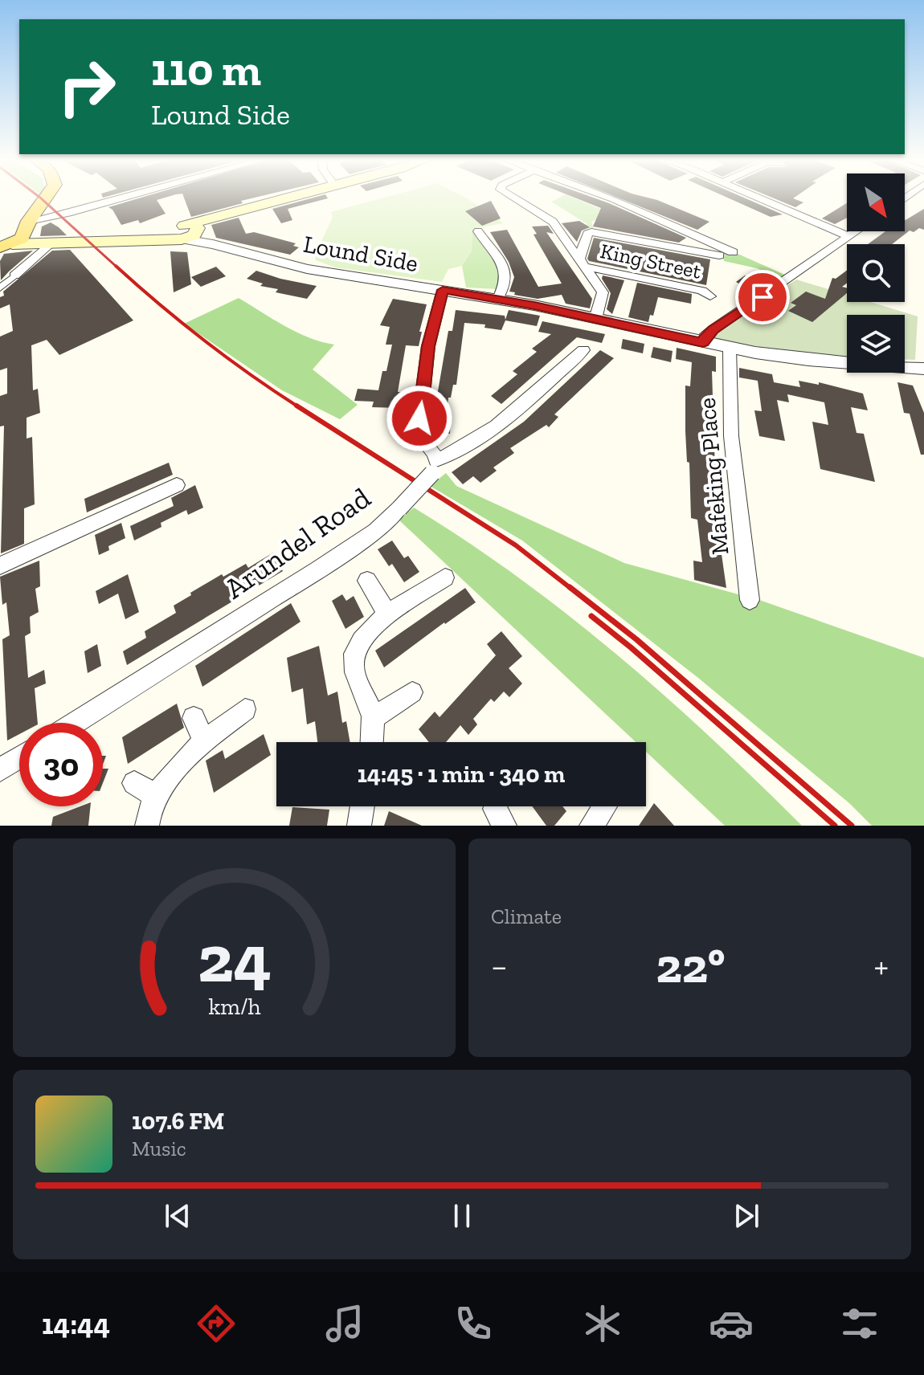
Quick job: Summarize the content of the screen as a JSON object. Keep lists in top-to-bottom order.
{
  "streets": {
    "main road": ["Lound Side"],
    "street": ["King Street", "Mafeking Place", "Arundel Road"]
  },
  "crossings": [
    ["Lound Side", "Mafeking Place"]
  ],
  "north": "bottom right",
  "page": {
    "turn": ["110 m", "Lound Side"],
    "limit": "30",
    "trip": "14:45 · 1 min · 340 m",
    "tile": "Climate",
    "heat": ["−", "22°", "+"],
    "song": ["107.6 FM", "Music"],
    "tabs": "14:44",
    "gauge": ["24", "km/h"]
  }
}
